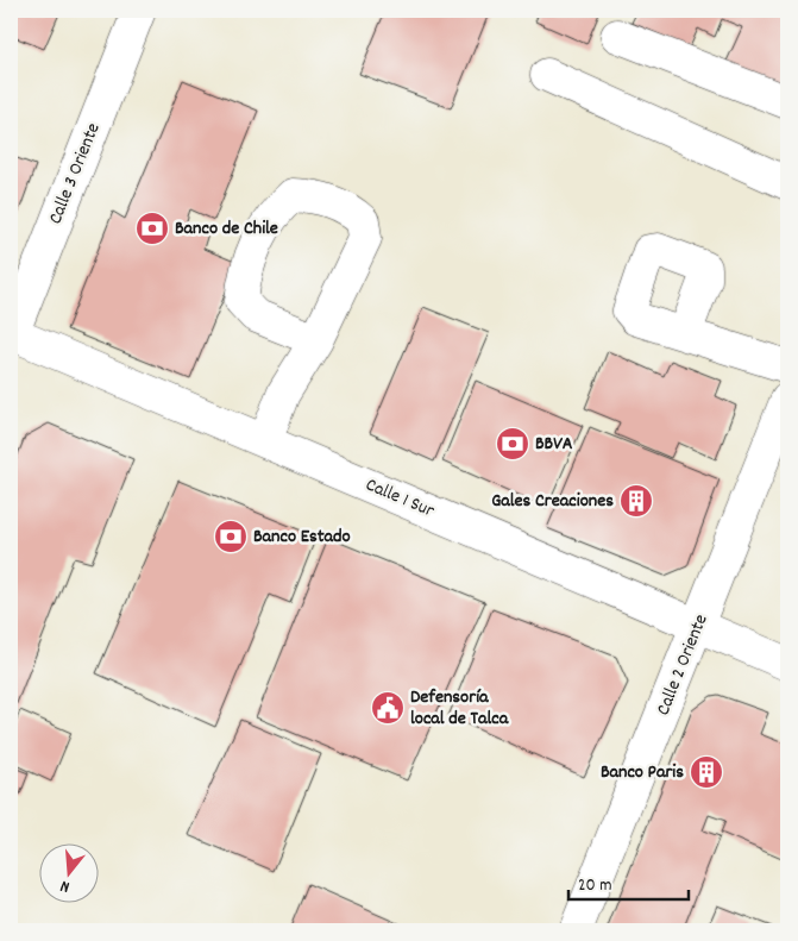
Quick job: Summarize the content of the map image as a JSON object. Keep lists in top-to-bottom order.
{
  "streets": {
    "street": ["Calle 3 Oriente", "Calle 1 Sur", "Calle 2 Oriente"]
  },
  "crossings": [
    ["Calle 3 Oriente", "Calle 1 Sur"],
    ["Calle 1 Sur", "Calle 2 Oriente"]
  ],
  "places": {
    "bank": ["Banco de Chile", "BBVA", "Banco Estado"],
    "building": ["Gales Creaciones", "Banco Paris"],
    "public building": ["Defensoría local de Talca"]
  },
  "scale_bar": "20 m",
  "north": "bottom"
}
